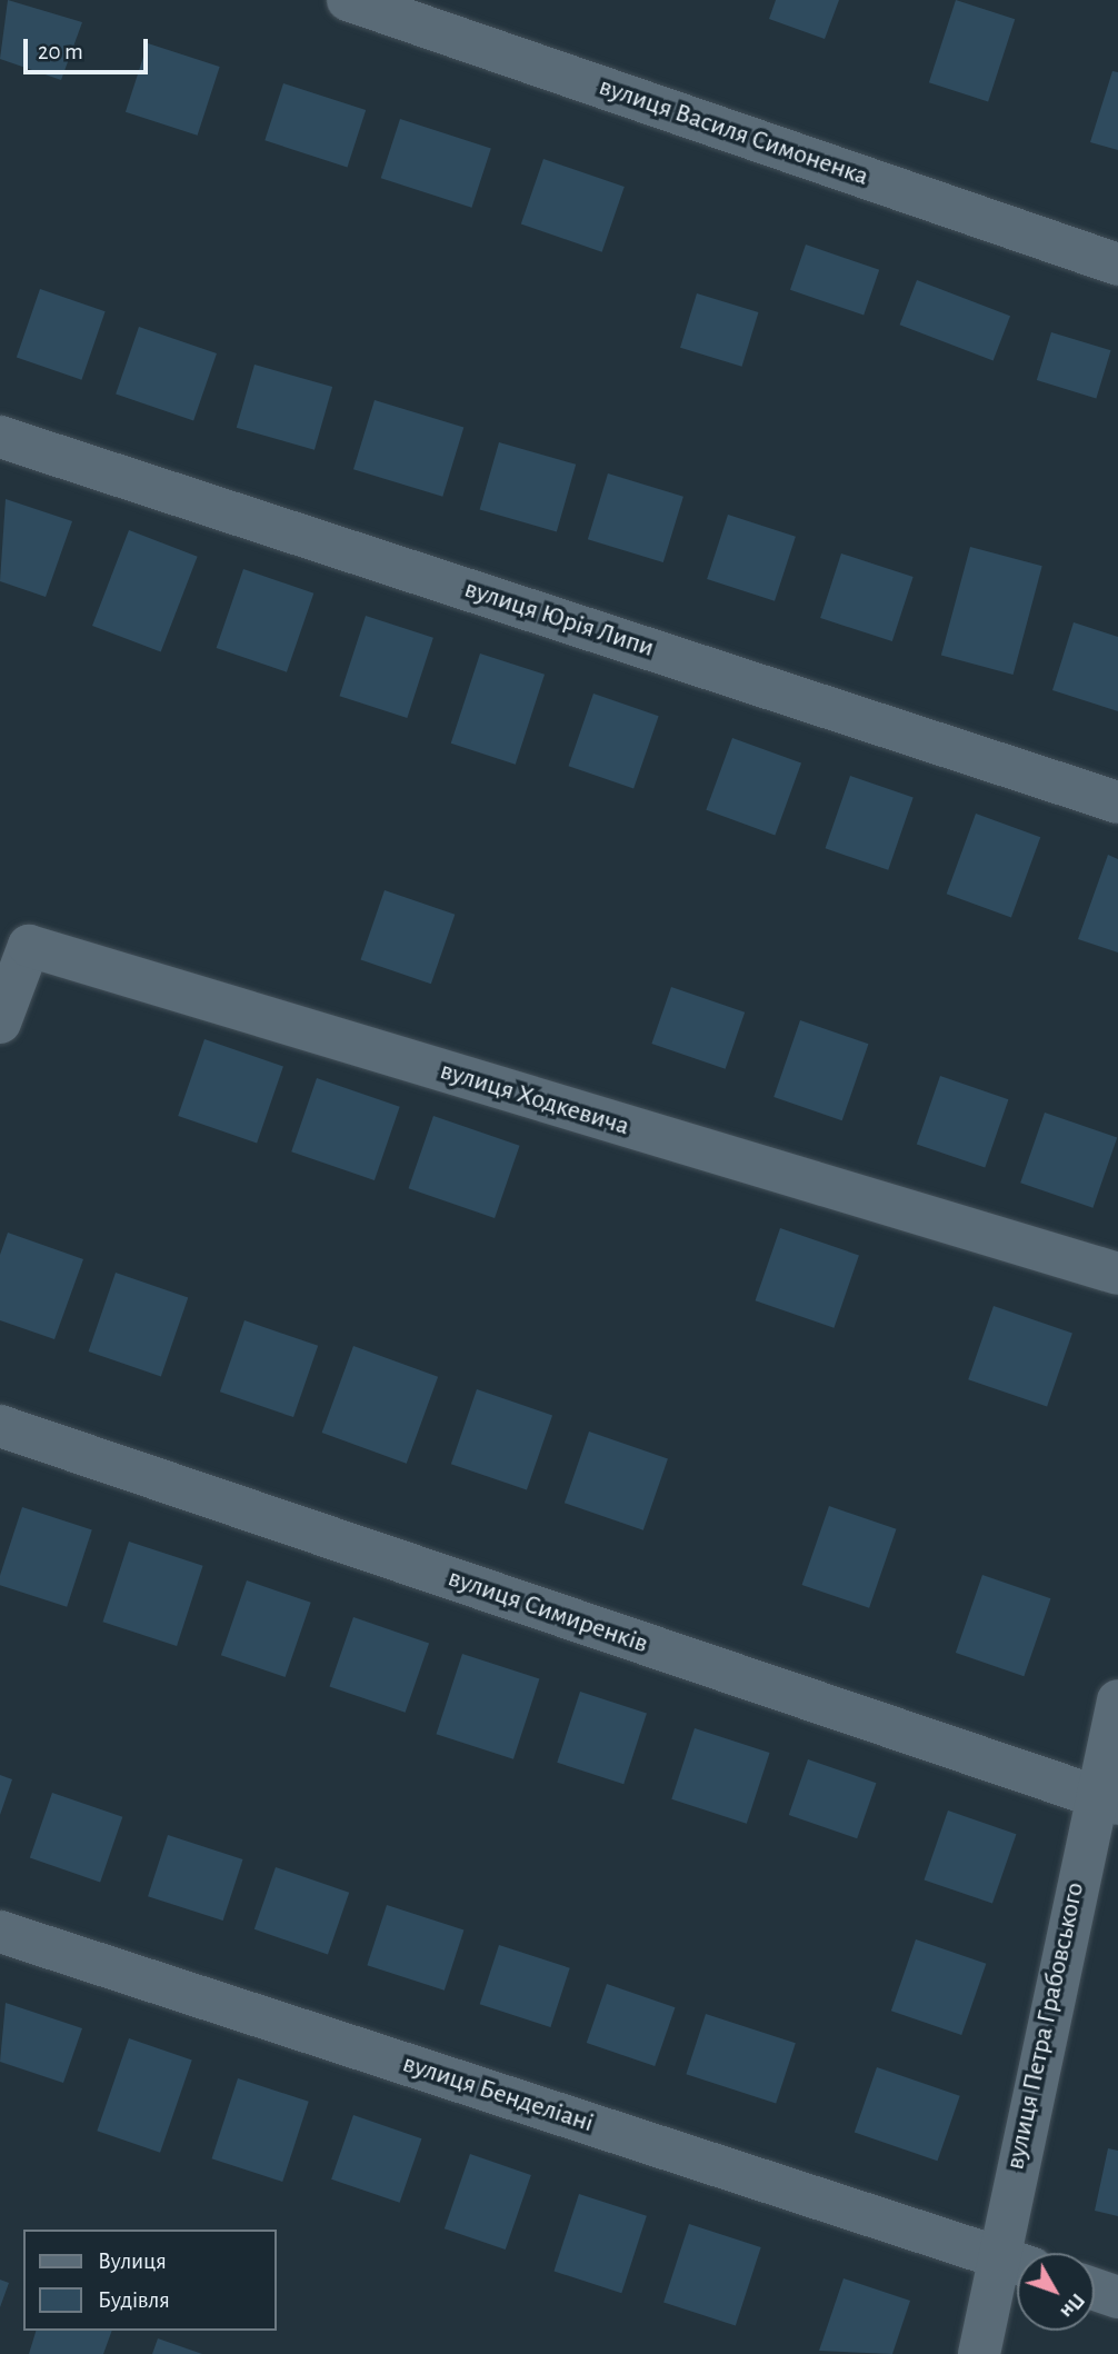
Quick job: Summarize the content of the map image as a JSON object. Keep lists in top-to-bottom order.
{
  "streets": {
    "street": [
      "вулиця Василя Симоненка",
      "вулиця Юрія Липи",
      "вулиця Ходкевича",
      "вулиця Симиренків",
      "вулиця Петра Грабовського",
      "вулиця Бенделіані"
    ]
  },
  "crossings": [
    ["вулиця Симиренків", "вулиця Петра Грабовського"],
    ["вулиця Петра Грабовського", "вулиця Бенделіані"]
  ],
  "legend": ["Вулиця", "Будівля"],
  "scale_bar": "20 m",
  "north": "bottom right"
}
